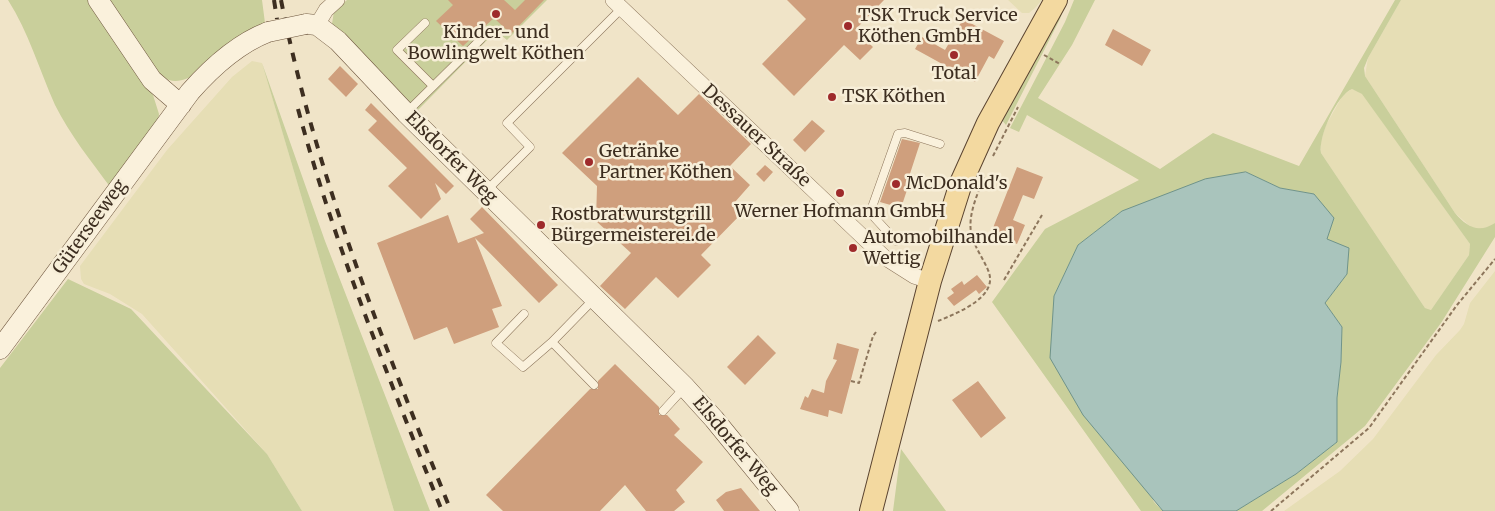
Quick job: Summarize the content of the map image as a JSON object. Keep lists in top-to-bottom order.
{
  "streets": {
    "street": ["Dessauer Straße", "Elsdorfer Weg", "Güterseeweg"]
  },
  "places": [
    "Kinder- und Bowlingwelt Köthen",
    "TSK Truck Service Köthen GmbH",
    "Total",
    "TSK Köthen",
    "Getränke Partner Köthen",
    "McDonald's",
    "Werner Hofmann GmbH",
    "Rostbratwurstgrill Bürgermeisterei.de",
    "Automobilhandel Wettig"
  ]
}
